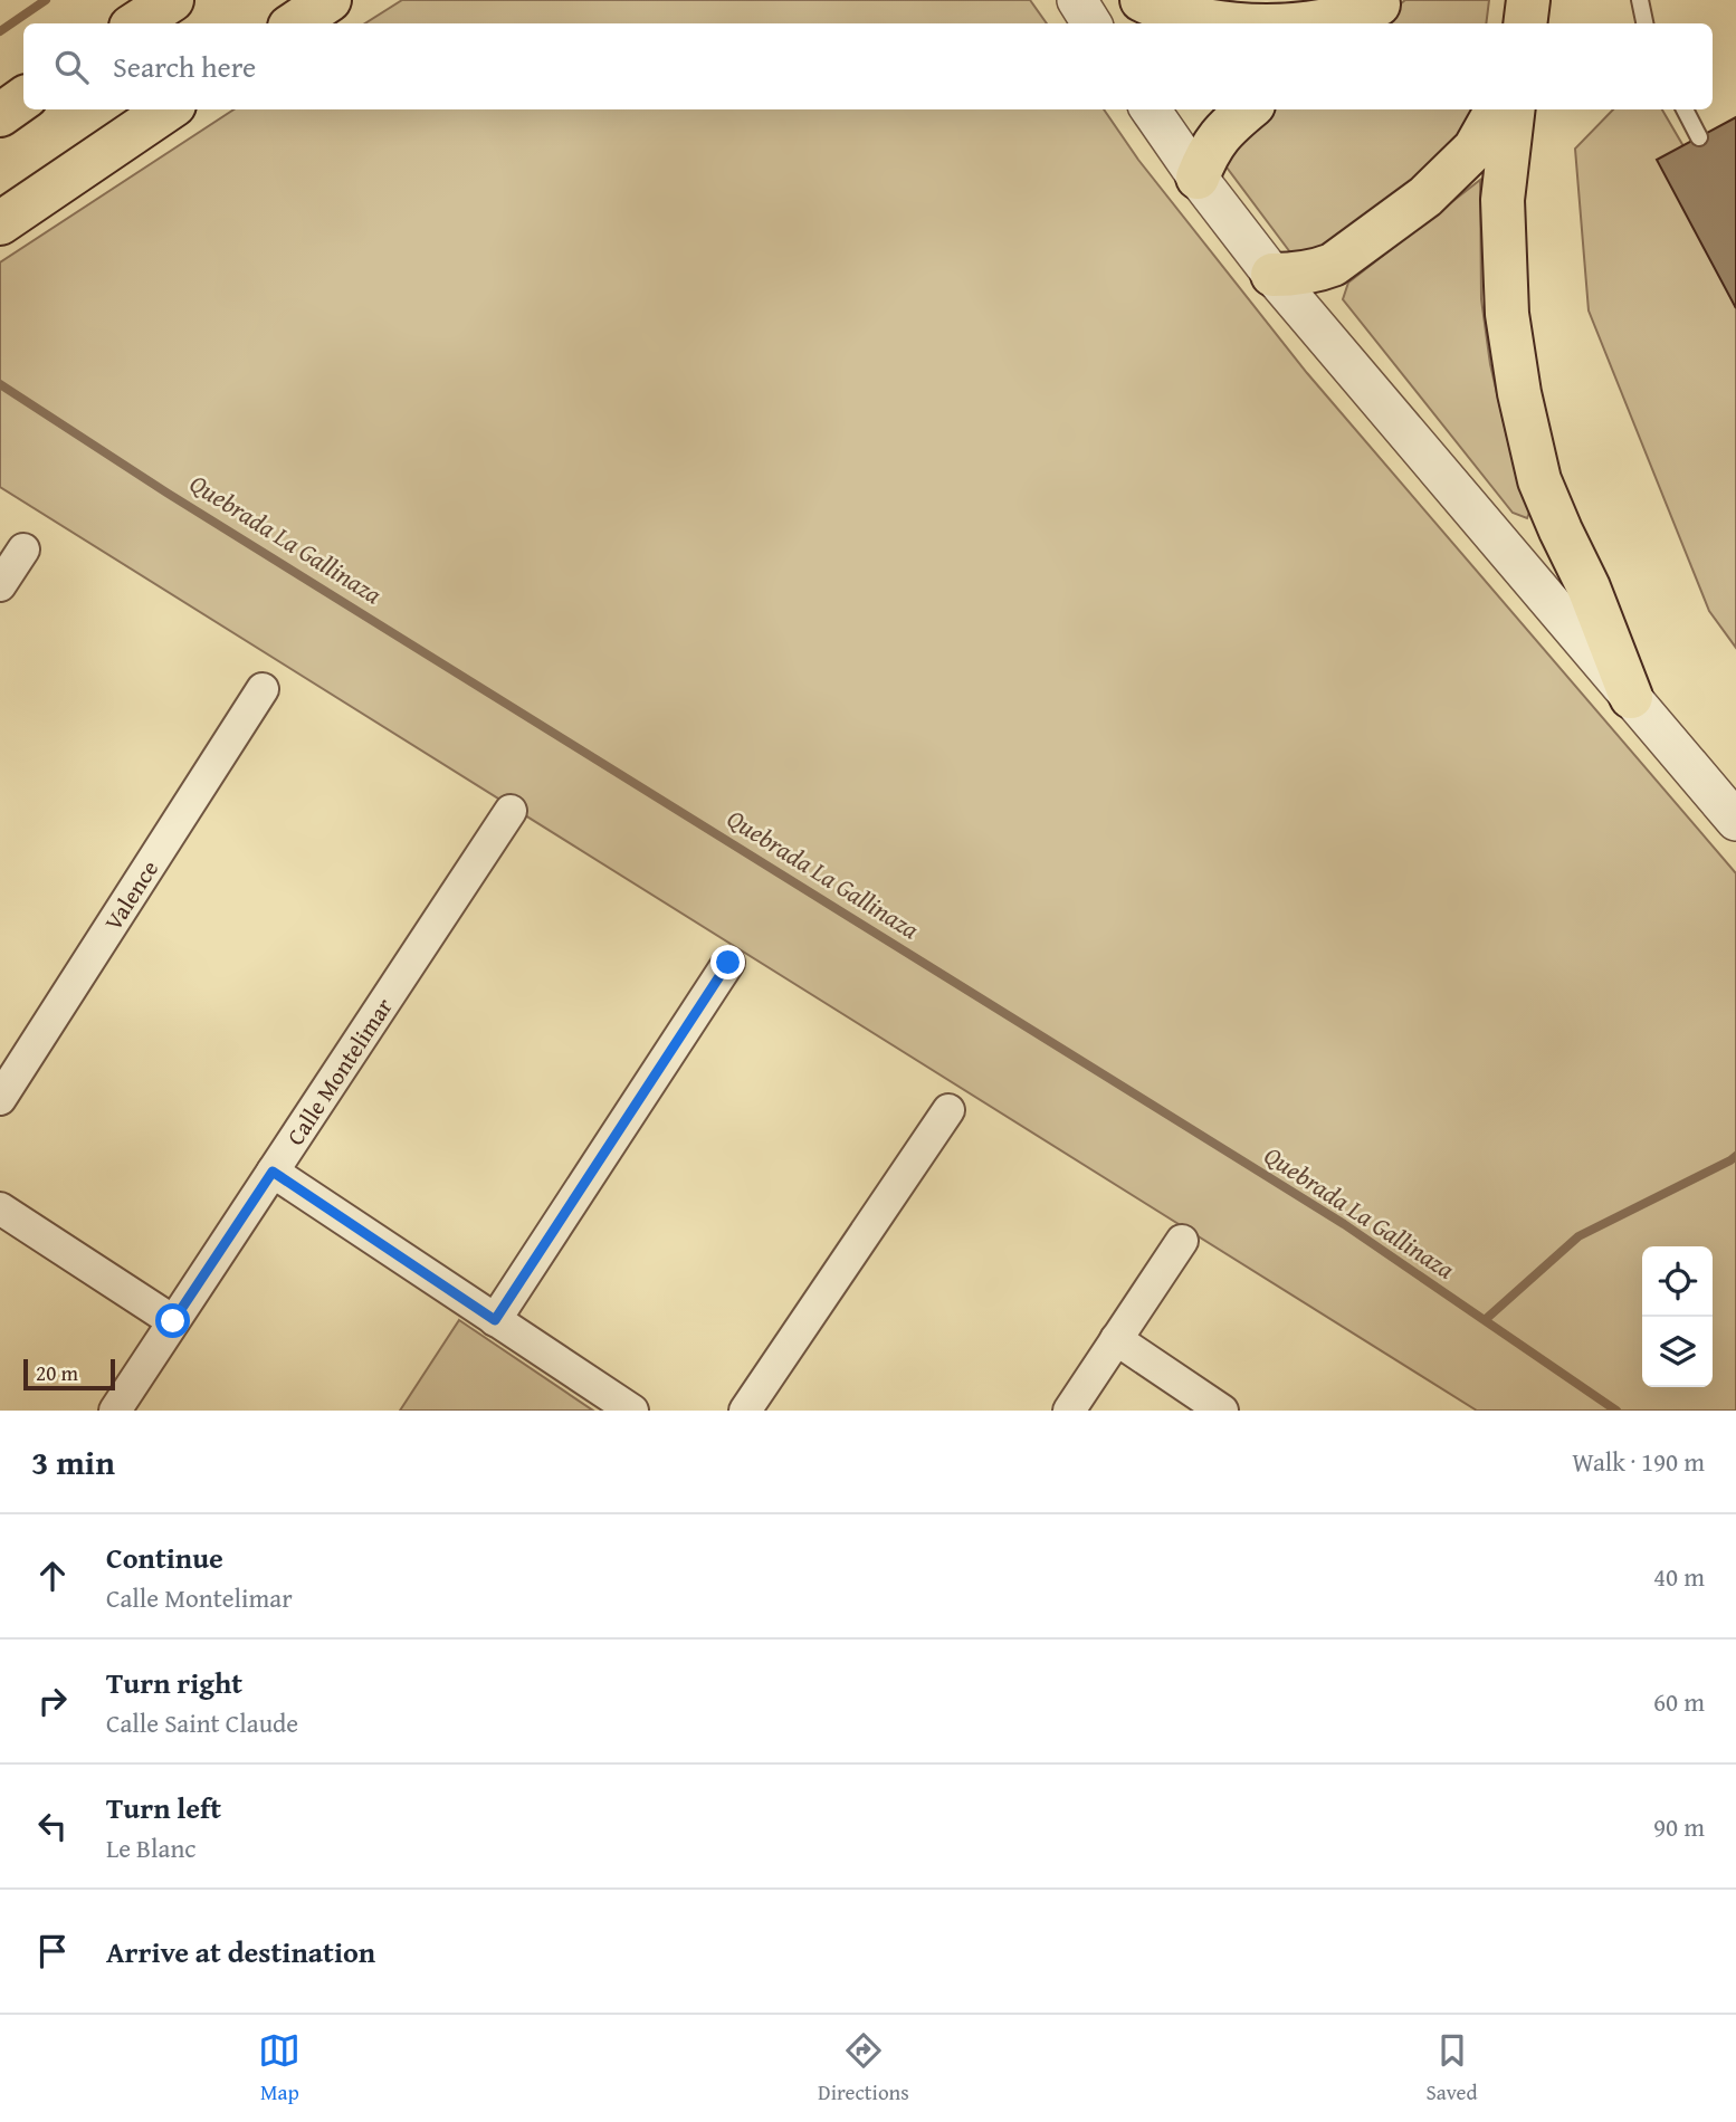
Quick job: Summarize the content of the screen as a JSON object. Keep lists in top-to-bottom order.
{
  "streets": {
    "street": ["Valence", "Calle Montelimar"]
  },
  "water": ["Quebrada La Gallinaza"],
  "scale_bar": "20 m",
  "page": {
    "search": "Search here",
    "scale": "20 m",
    "heading": ["3 min", "Walk · 190 m"],
    "list": [
      ["Continue", "Calle Montelimar", "40 m"],
      ["Turn right", "Calle Saint Claude", "60 m"],
      ["Turn left", "Le Blanc", "90 m"],
      "Arrive at destination"
    ],
    "nav": ["Map", "Directions", "Saved"]
  }
}
